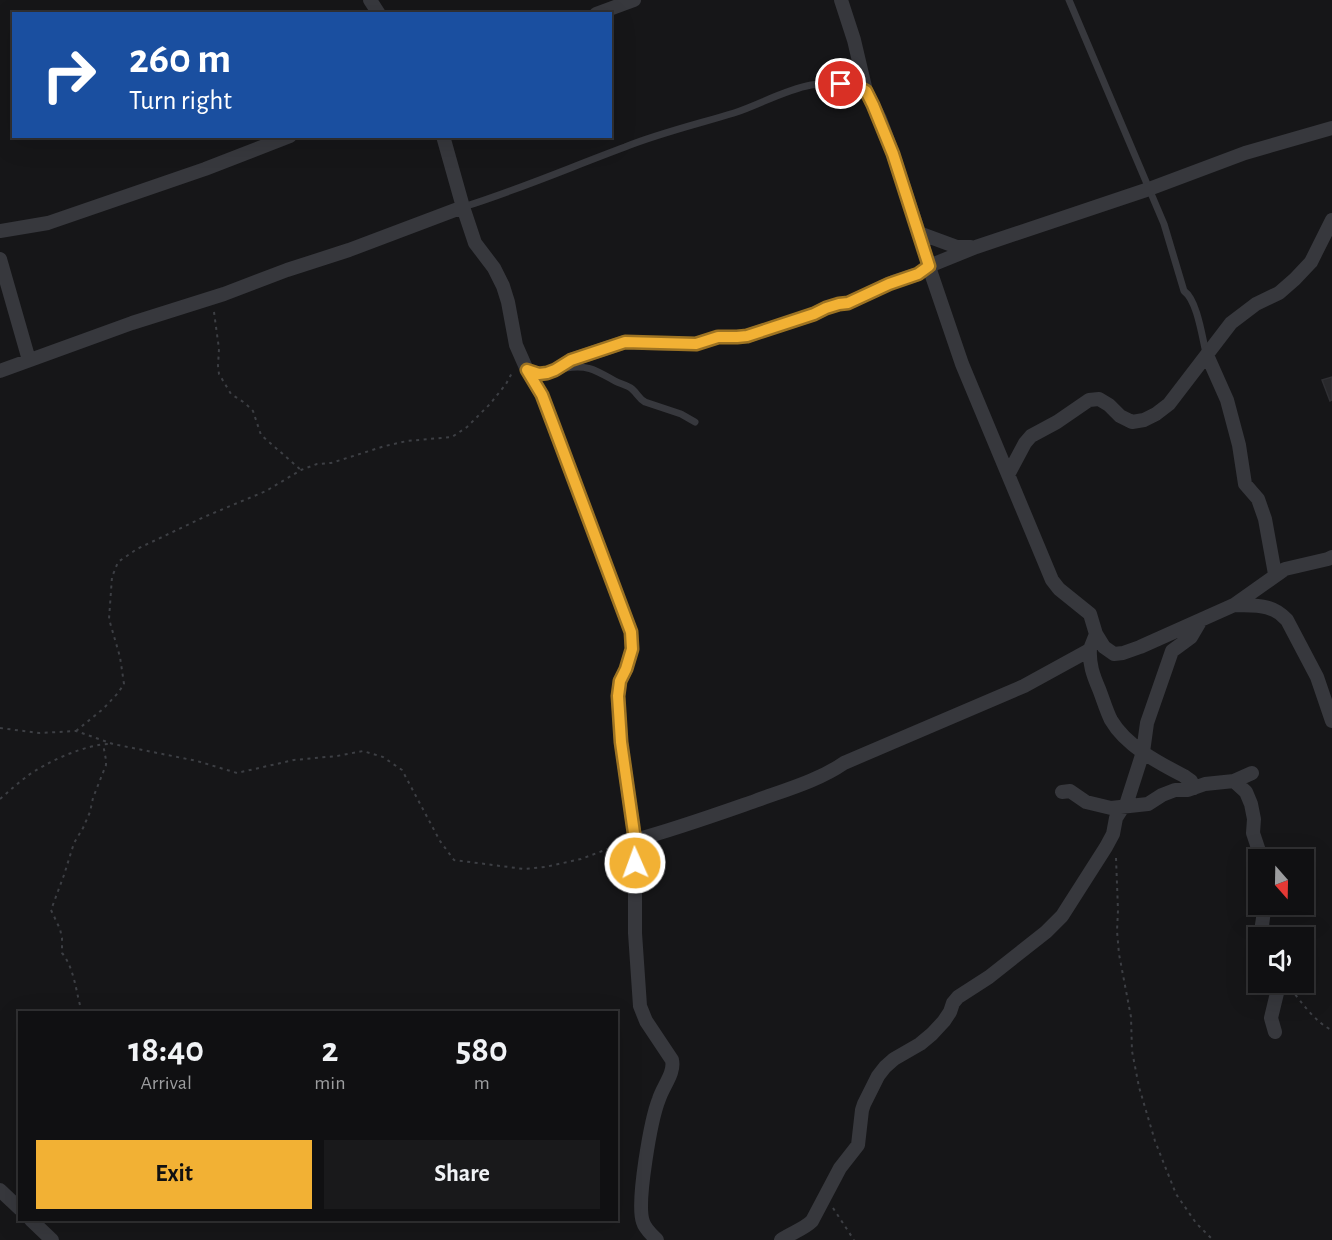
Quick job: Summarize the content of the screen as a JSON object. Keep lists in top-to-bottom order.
{
  "north": "bottom",
  "page": {
    "turn": ["260 m", "Turn right"],
    "eta": [
      "18:40",
      "Arrival",
      "2",
      "min",
      "580",
      "m"
    ],
    "buttons": ["Exit", "Share"]
  }
}
